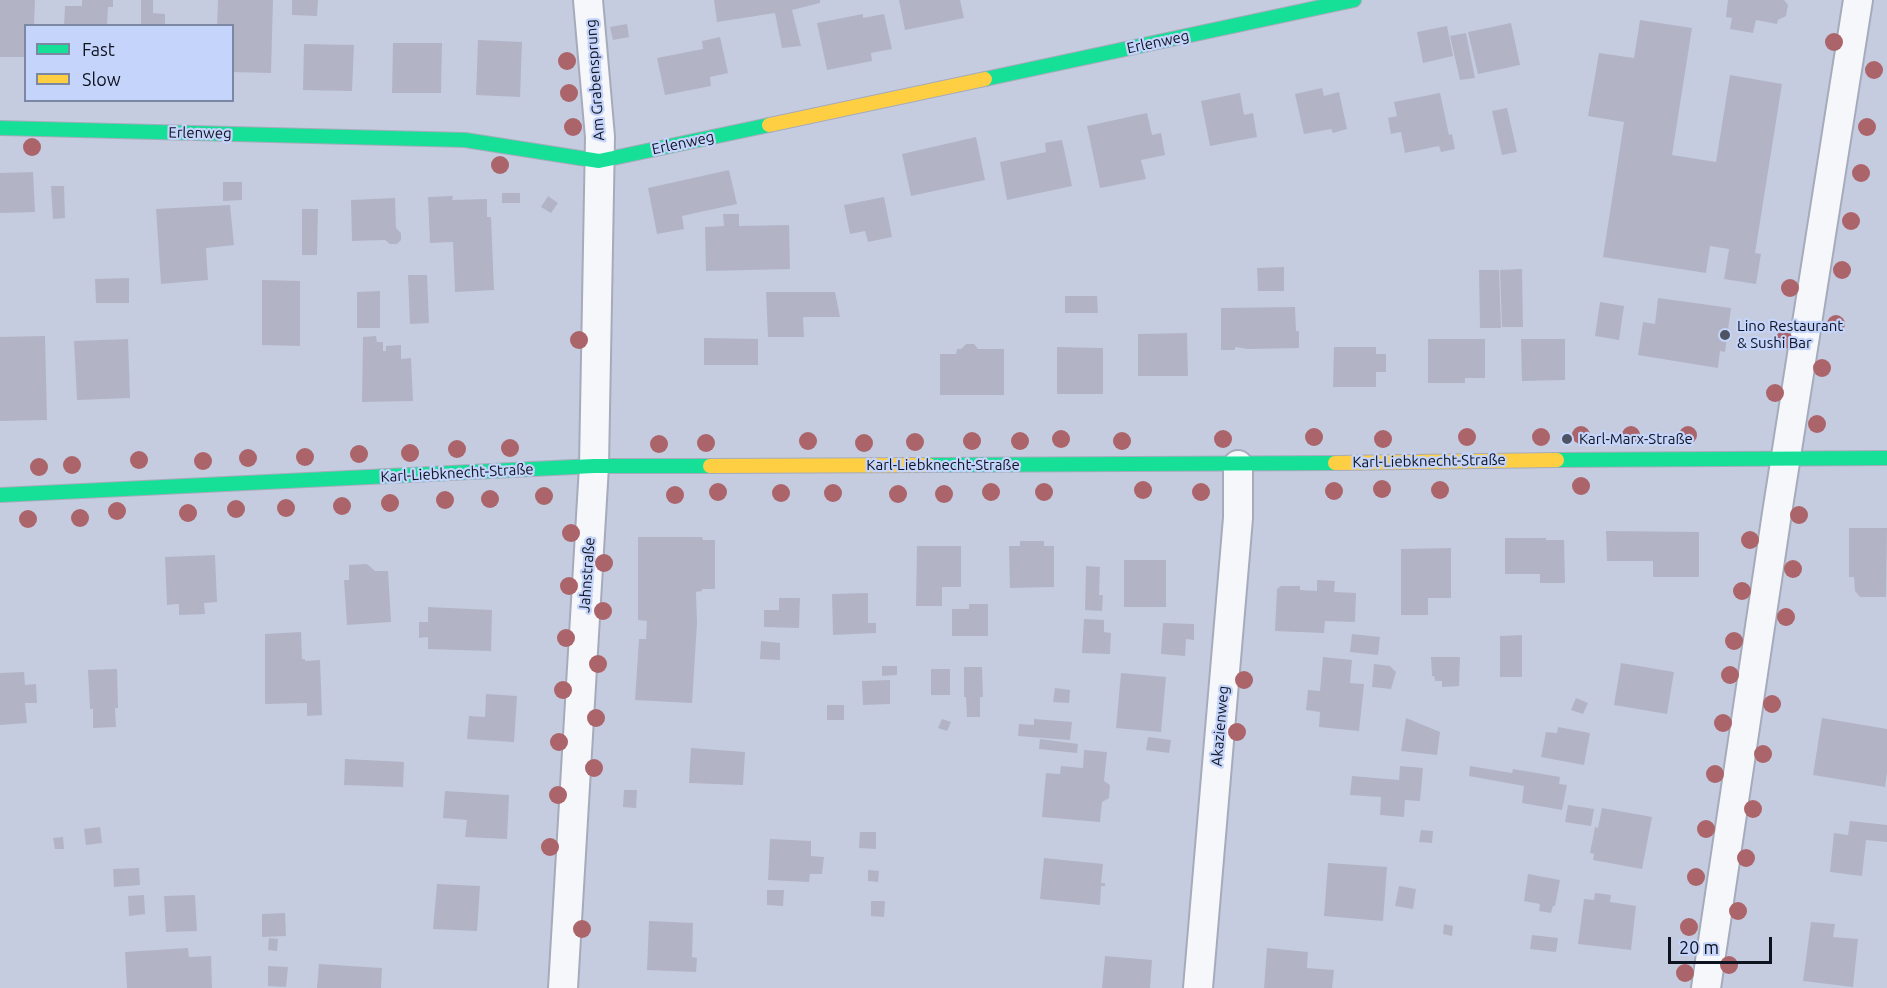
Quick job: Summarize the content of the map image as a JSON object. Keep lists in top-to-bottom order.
{
  "streets": {
    "street": [
      "Erlenweg",
      "Am Grabensprung",
      "Karl-Liebknecht-Straße",
      "Jahnstraße",
      "Akazienweg"
    ]
  },
  "crossings": [
    ["Erlenweg", "Am Grabensprung"],
    ["Erlenweg", "Jahnstraße"],
    ["Am Grabensprung", "Jahnstraße"],
    ["Karl-Liebknecht-Straße", "Jahnstraße"],
    ["Karl-Liebknecht-Straße", "Akazienweg"]
  ],
  "places": ["Lino Restaurant & Sushi Bar", "Karl-Marx-Straße"],
  "legend": ["Fast", "Slow"],
  "scale_bar": "20 m"
}
